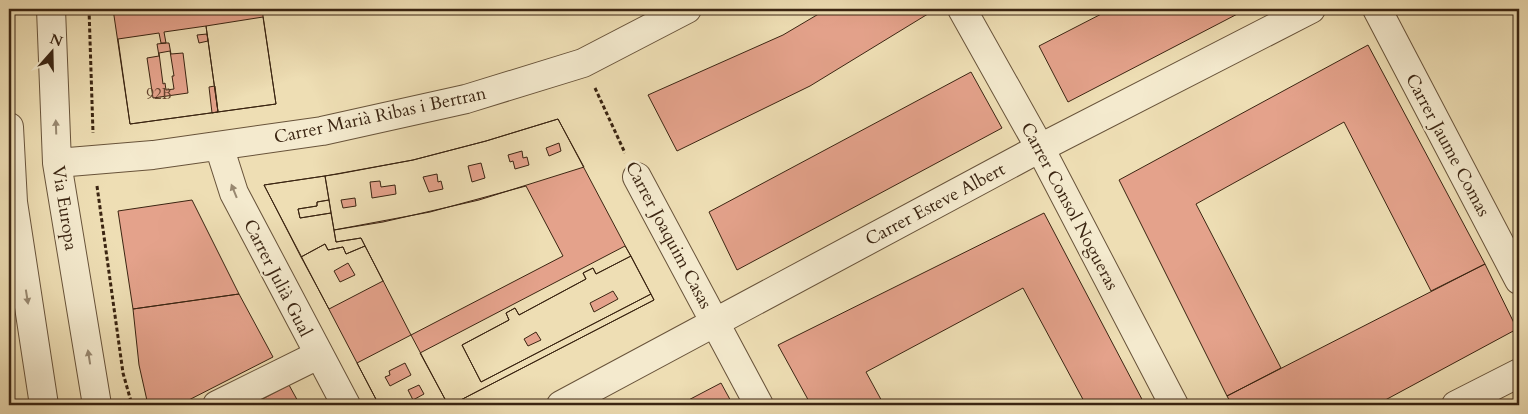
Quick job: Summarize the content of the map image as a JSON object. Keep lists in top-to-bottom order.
{
  "streets": {
    "street": [
      "Carrer Marià Ribas i Bertran",
      "Carrer Jaume Comas",
      "Carrer Esteve Albert",
      "Carrer Consol Nogueras",
      "Via Europa",
      "Carrer Joaquim Casas",
      "Carrer Julià Gual"
    ]
  },
  "crossings": [
    ["Carrer Marià Ribas i Bertran", "Via Europa"],
    ["Carrer Marià Ribas i Bertran", "Carrer Joaquim Casas"],
    ["Carrer Marià Ribas i Bertran", "Carrer Julià Gual"],
    ["Carrer Esteve Albert", "Carrer Consol Nogueras"],
    ["Carrer Esteve Albert", "Carrer Joaquim Casas"]
  ],
  "house_numbers": ["92B"],
  "north": "top"
}
